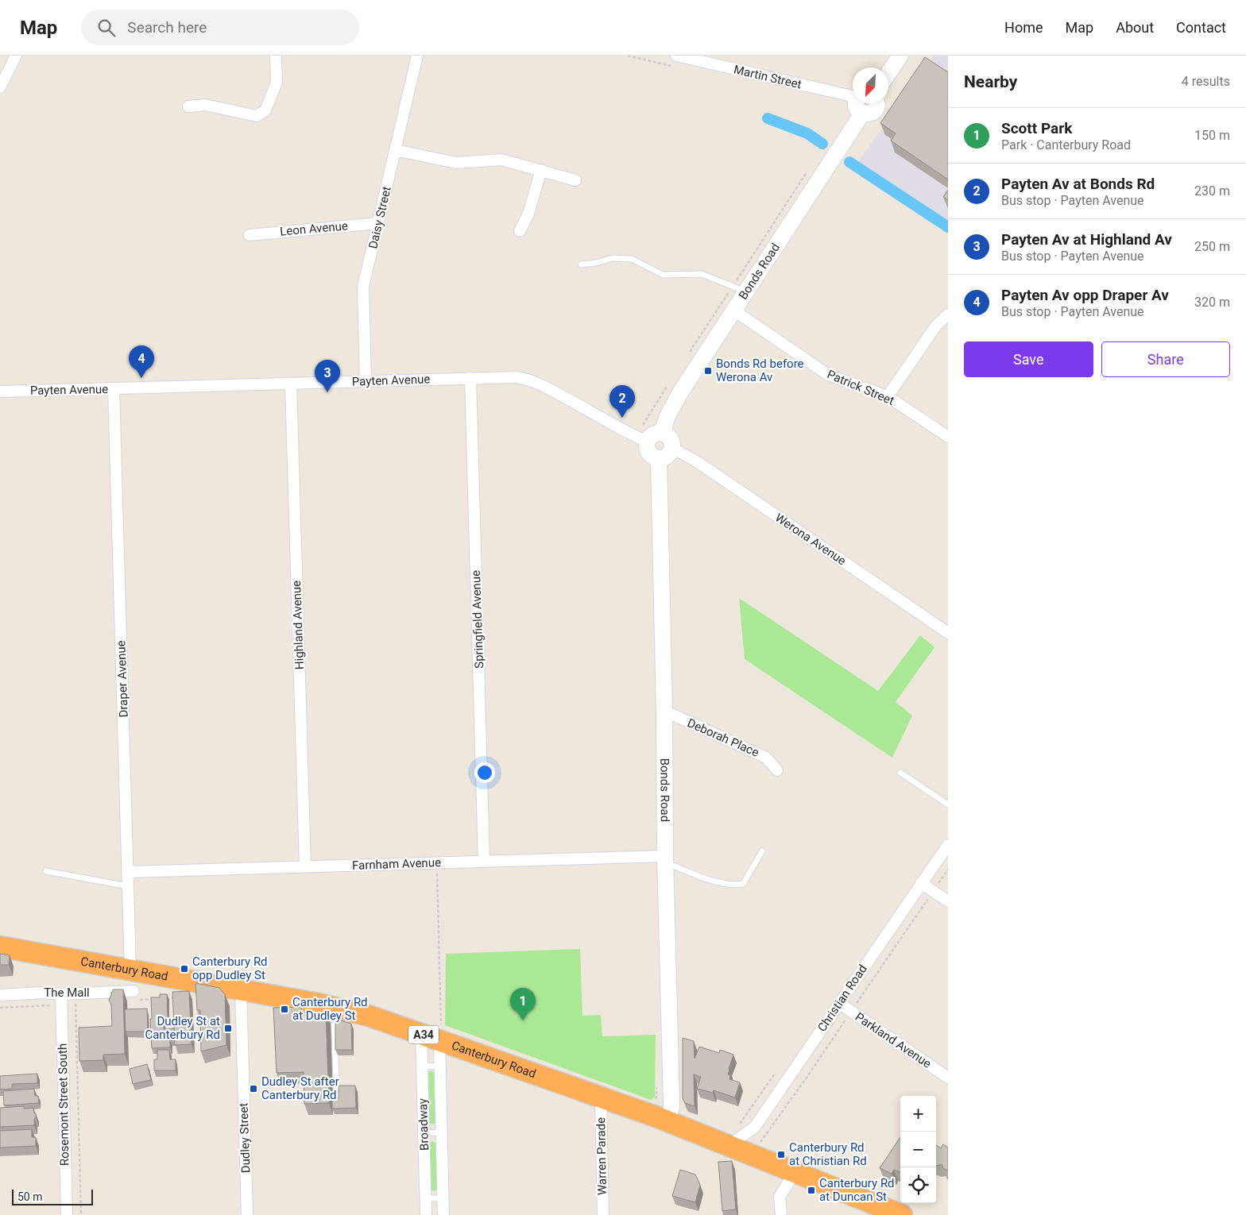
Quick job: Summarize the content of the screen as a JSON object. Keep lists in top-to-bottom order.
{
  "streets": {
    "highway": ["Canterbury Road", "A34"],
    "main road": ["Bonds Road"],
    "street": [
      "Martin Street",
      "Daisy Street",
      "Leon Avenue",
      "Payten Avenue",
      "Patrick Street",
      "Werona Avenue",
      "Springfield Avenue",
      "Highland Avenue",
      "Draper Avenue",
      "Deborah Place",
      "Farnham Avenue",
      "The Mall",
      "Christian Road",
      "Parkland Avenue",
      "Rosemont Street South",
      "Broadway",
      "Dudley Street",
      "Warren Parade"
    ]
  },
  "crossings": [
    ["Daisy Street", "Leon Avenue"],
    ["Daisy Street", "Payten Avenue"],
    ["Bonds Road", "Payten Avenue"],
    ["Bonds Road", "Patrick Street"],
    ["Bonds Road", "Werona Avenue"],
    ["Bonds Road", "Deborah Place"],
    ["Bonds Road", "Farnham Avenue"],
    ["Bonds Road", "Canterbury Road"],
    ["Payten Avenue", "Werona Avenue"],
    ["Payten Avenue", "Springfield Avenue"],
    ["Payten Avenue", "Highland Avenue"],
    ["Payten Avenue", "Draper Avenue"],
    ["Springfield Avenue", "Farnham Avenue"],
    ["Highland Avenue", "Farnham Avenue"],
    ["Draper Avenue", "Farnham Avenue"],
    ["Draper Avenue", "Canterbury Road"],
    ["Canterbury Road", "Christian Road"],
    ["Canterbury Road", "Broadway"],
    ["Canterbury Road", "Dudley Street"],
    ["Canterbury Road", "Warren Parade"],
    ["The Mall", "Rosemont Street South"],
    ["Christian Road", "Parkland Avenue"]
  ],
  "places": {
    "transit": [
      "Bonds Rd before Werona Av",
      "Canterbury Rd opp Dudley St",
      "Canterbury Rd at Dudley St",
      "Dudley St at Canterbury Rd",
      "Dudley St after Canterbury Rd",
      "Canterbury Rd at Christian Rd",
      "Canterbury Rd at Duncan St"
    ]
  },
  "scale_bar": "50 m",
  "north": "bottom left",
  "page": {
    "header": "Map",
    "search": "Search here",
    "nav": [
      "Home",
      "Map",
      "About",
      "Contact"
    ],
    "heading": ["Nearby", "4 results"],
    "list": [
      {
        "mark": "1",
        "name": "Scott Park",
        "note": "Park · Canterbury Road",
        "value": "150 m"
      },
      {
        "mark": "2",
        "name": "Payten Av at Bonds Rd",
        "note": "Bus stop · Payten Avenue",
        "value": "230 m"
      },
      {
        "mark": "3",
        "name": "Payten Av at Highland Av",
        "note": "Bus stop · Payten Avenue",
        "value": "250 m"
      },
      {
        "mark": "4",
        "name": "Payten Av opp Draper Av",
        "note": "Bus stop · Payten Avenue",
        "value": "320 m"
      }
    ],
    "buttons": ["Save", "Share"],
    "pins": [
      "4",
      "3",
      "2",
      "1"
    ],
    "map_buttons": ["+", "−"],
    "scale": "50 m"
  }
}
